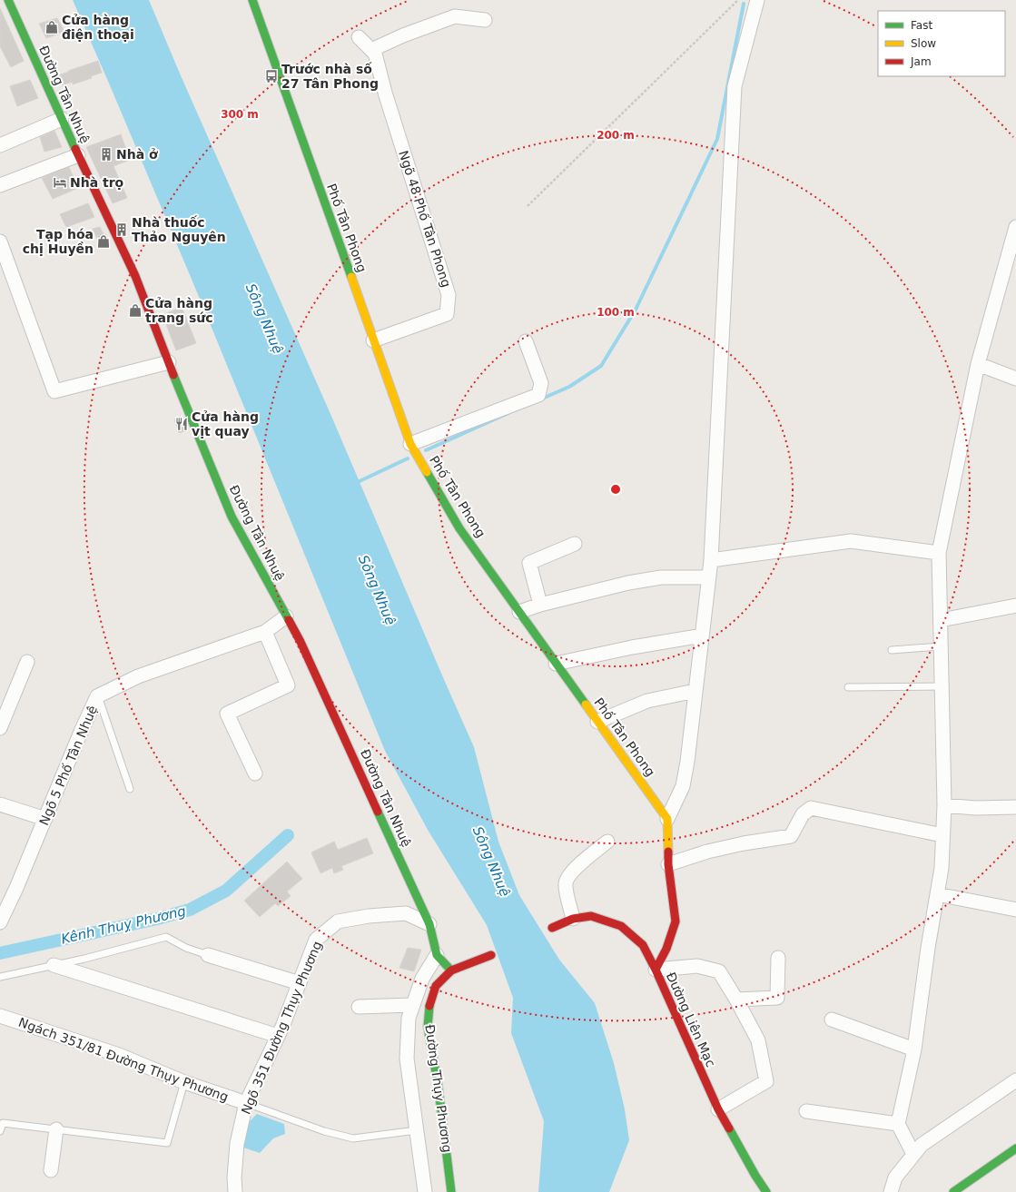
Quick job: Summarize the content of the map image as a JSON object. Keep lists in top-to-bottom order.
{
  "streets": {
    "street": [
      "Đường Tân Nhuệ",
      "Ngõ 48 Phố Tân Phong",
      "Phố Tân Phong",
      "Ngõ 5 Phố Tân Nhuệ",
      "Đường Liên Mạc",
      "Ngõ 351 Đường Thụy Phương",
      "Ngách 351/81 Đường Thụy Phương",
      "Đường Thụy Phương"
    ]
  },
  "crossings": [
    ["Đường Tân Nhuệ", "Ngõ 5 Phố Tân Nhuệ"],
    ["Đường Tân Nhuệ", "Ngõ 351 Đường Thụy Phương"],
    ["Đường Tân Nhuệ", "Đường Thụy Phương"],
    ["Ngõ 48 Phố Tân Phong", "Phố Tân Phong"],
    ["Ngõ 351 Đường Thụy Phương", "Ngách 351/81 Đường Thụy Phương"]
  ],
  "water": ["Sông Nhuệ", "Kênh Thuỵ Phương"],
  "places": {
    "shop": ["Cửa hàng điện thoại", "Tạp hóa chị Huyền", "Cửa hàng trang sức"],
    "bus stop": ["Trước nhà số 27 Tân Phong"],
    "building": ["Nhà ở", "Nhà thuốc Thảo Nguyên"],
    "hotel": ["Nhà trọ"],
    "restaurant": ["Cửa hàng vịt quay"]
  },
  "legend": ["Fast", "Slow", "Jam"],
  "rings": ["300 m", "200 m", "100 m"]
}
